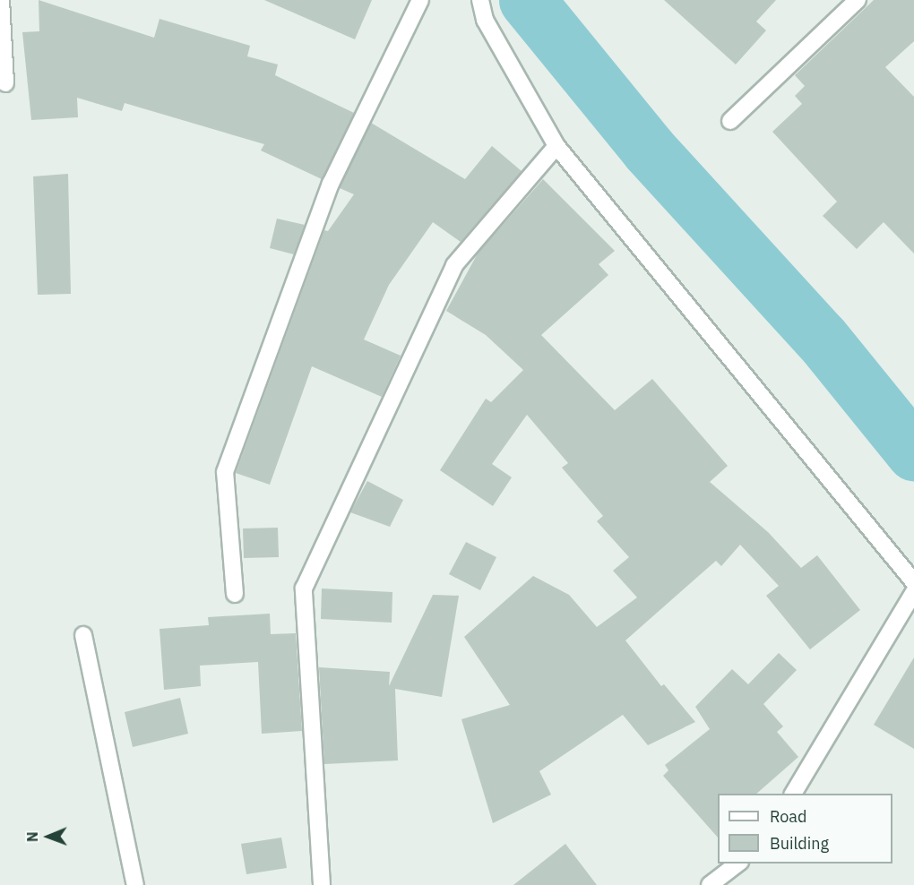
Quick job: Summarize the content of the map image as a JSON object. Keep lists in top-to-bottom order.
{
  "legend": ["Road", "Building"],
  "north": "left"
}
